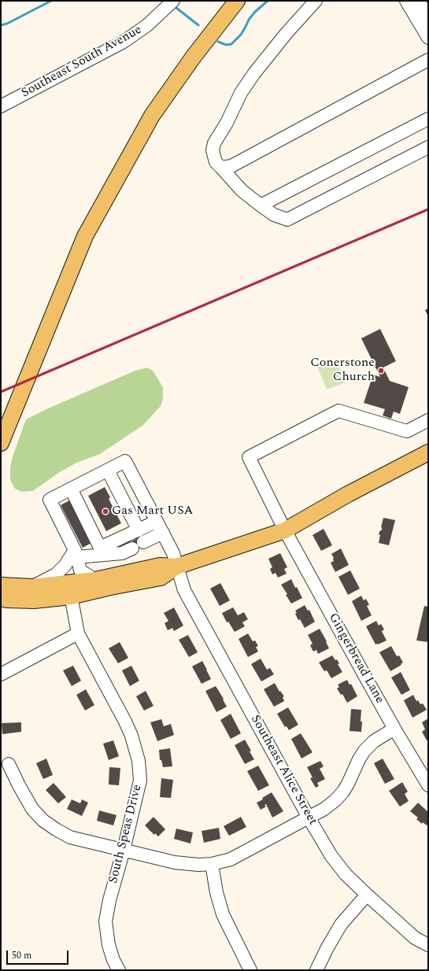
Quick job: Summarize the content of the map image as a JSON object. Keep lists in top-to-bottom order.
{
  "streets": {
    "street": [
      "Southeast South Avenue",
      "Gingerbread Lane",
      "Southeast Alice Street",
      "South Speas Drive"
    ]
  },
  "places": ["Conerstone Church", "Gas Mart USA"],
  "scale_bar": "50 m"
}
